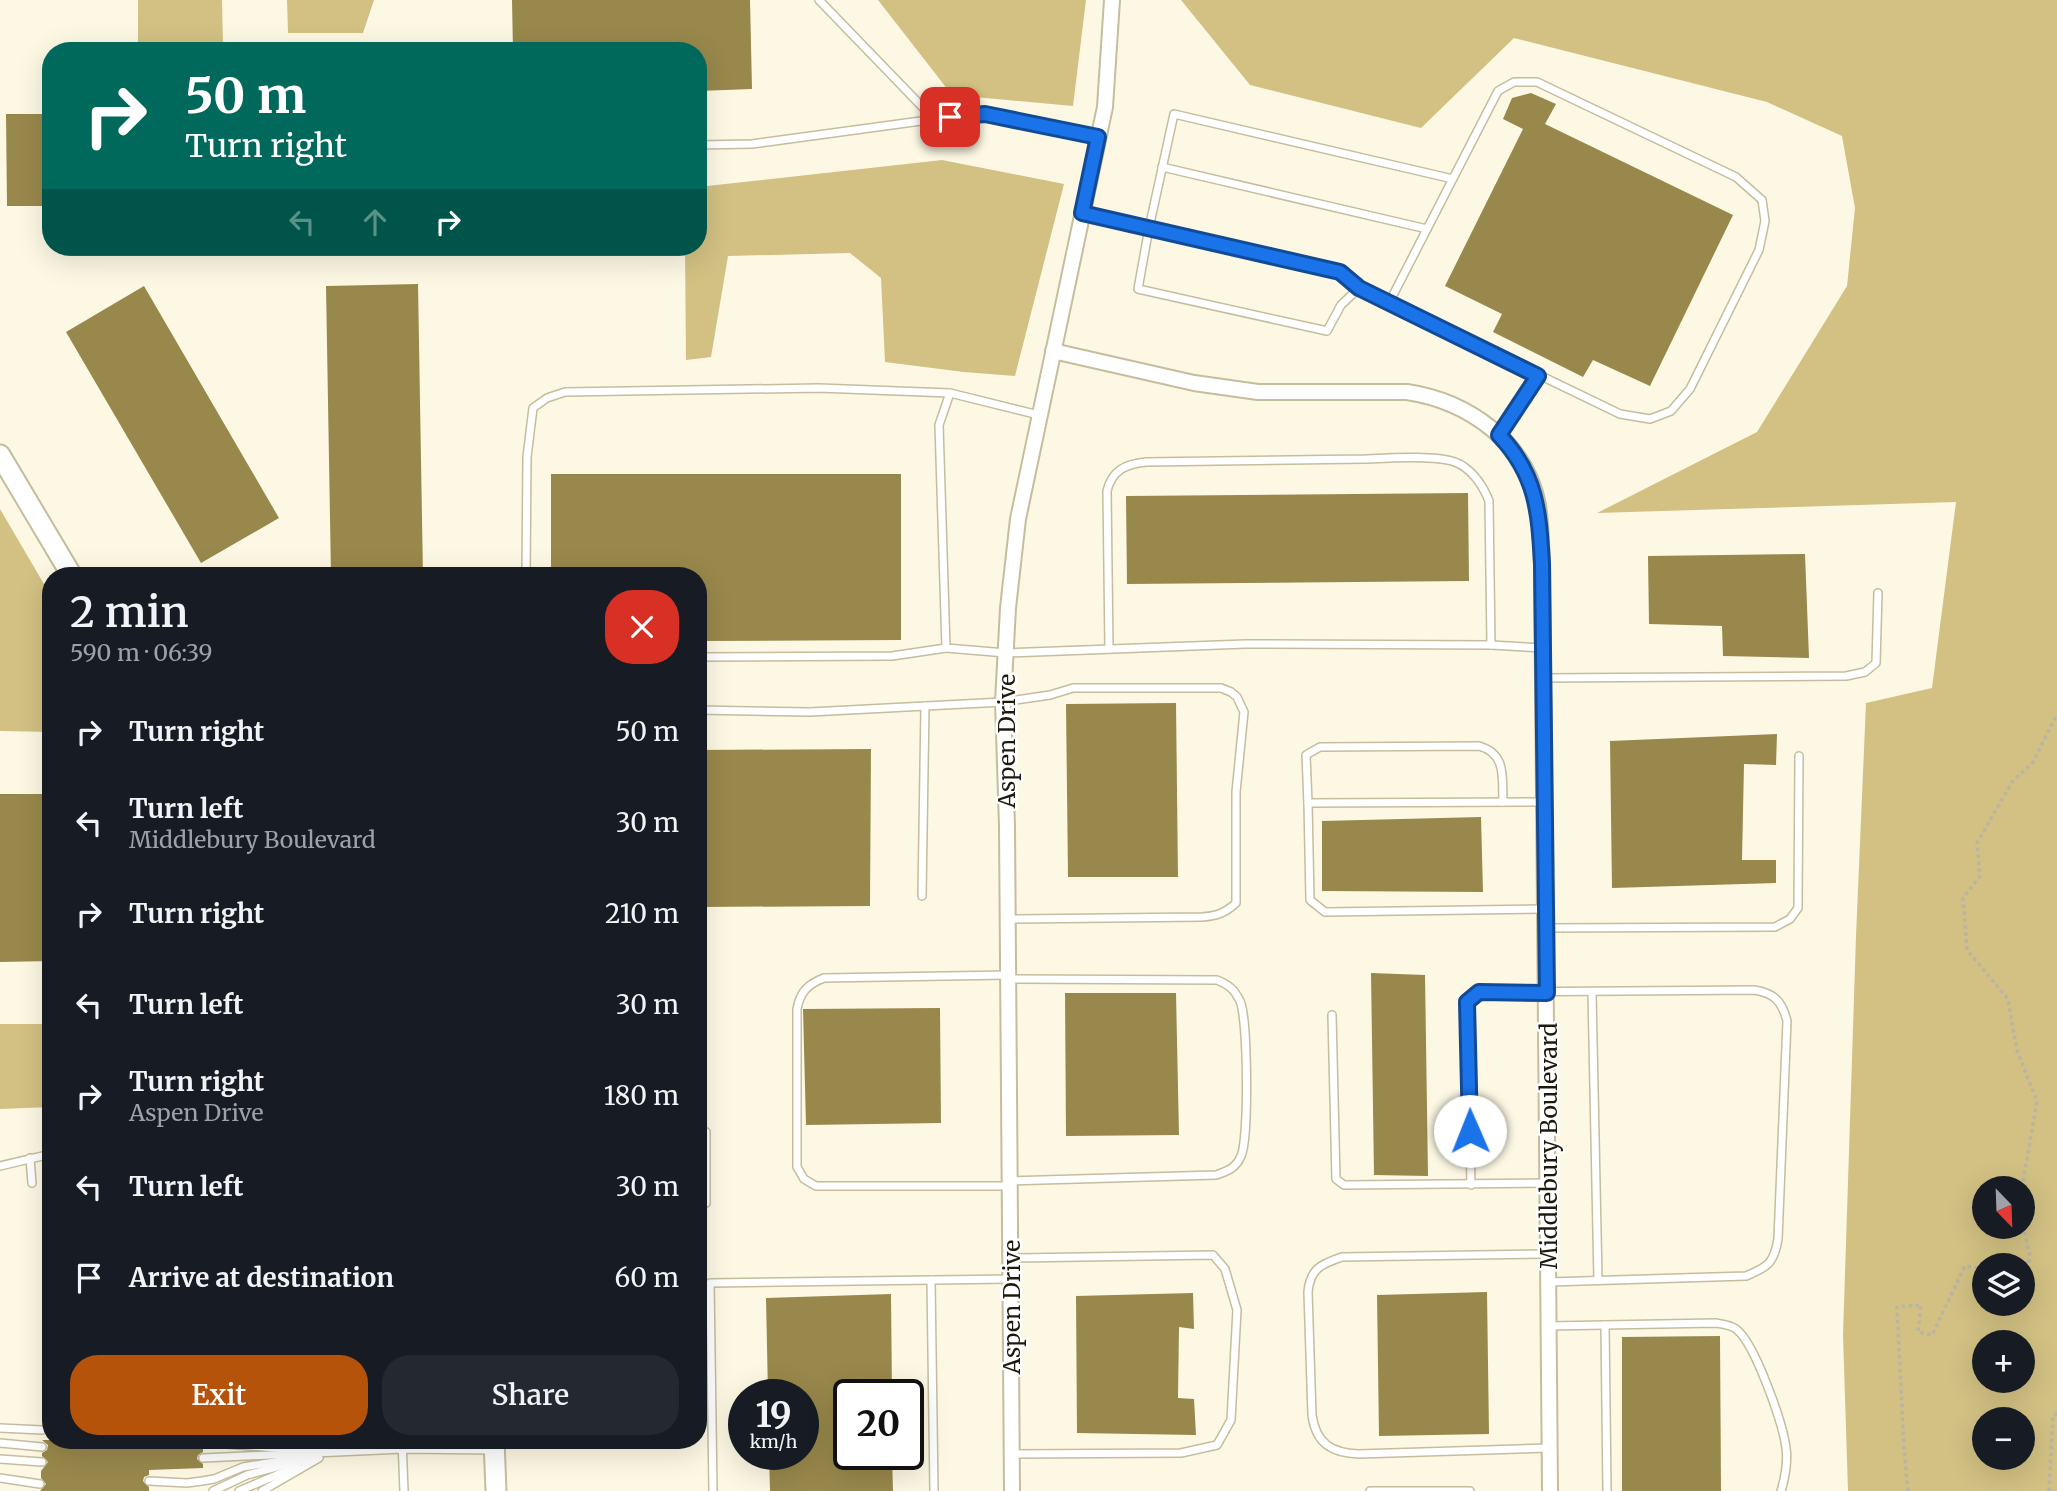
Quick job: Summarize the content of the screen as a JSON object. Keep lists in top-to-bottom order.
{
  "streets": {
    "street": ["Aspen Drive", "Middlebury Boulevard"]
  },
  "crossings": [
    ["Aspen Drive", "Middlebury Boulevard"]
  ],
  "north": "bottom right",
  "page": {
    "turn": ["50 m", "Turn right"],
    "heading": ["2 min", "590 m · 06:39"],
    "list": [
      {
        "name": "Turn right",
        "value": "50 m"
      },
      {
        "name": "Turn left",
        "note": "Middlebury Boulevard",
        "value": "30 m"
      },
      {
        "name": "Turn right",
        "value": "210 m"
      },
      {
        "name": "Turn left",
        "value": "30 m"
      },
      {
        "name": "Turn right",
        "note": "Aspen Drive",
        "value": "180 m"
      },
      {
        "name": "Turn left",
        "value": "30 m"
      },
      {
        "name": "Arrive at destination",
        "value": "60 m"
      }
    ],
    "map_buttons": ["+", "−"],
    "buttons": ["Exit", "Share"],
    "speed": "19 km/h",
    "limit": "20"
  }
}
